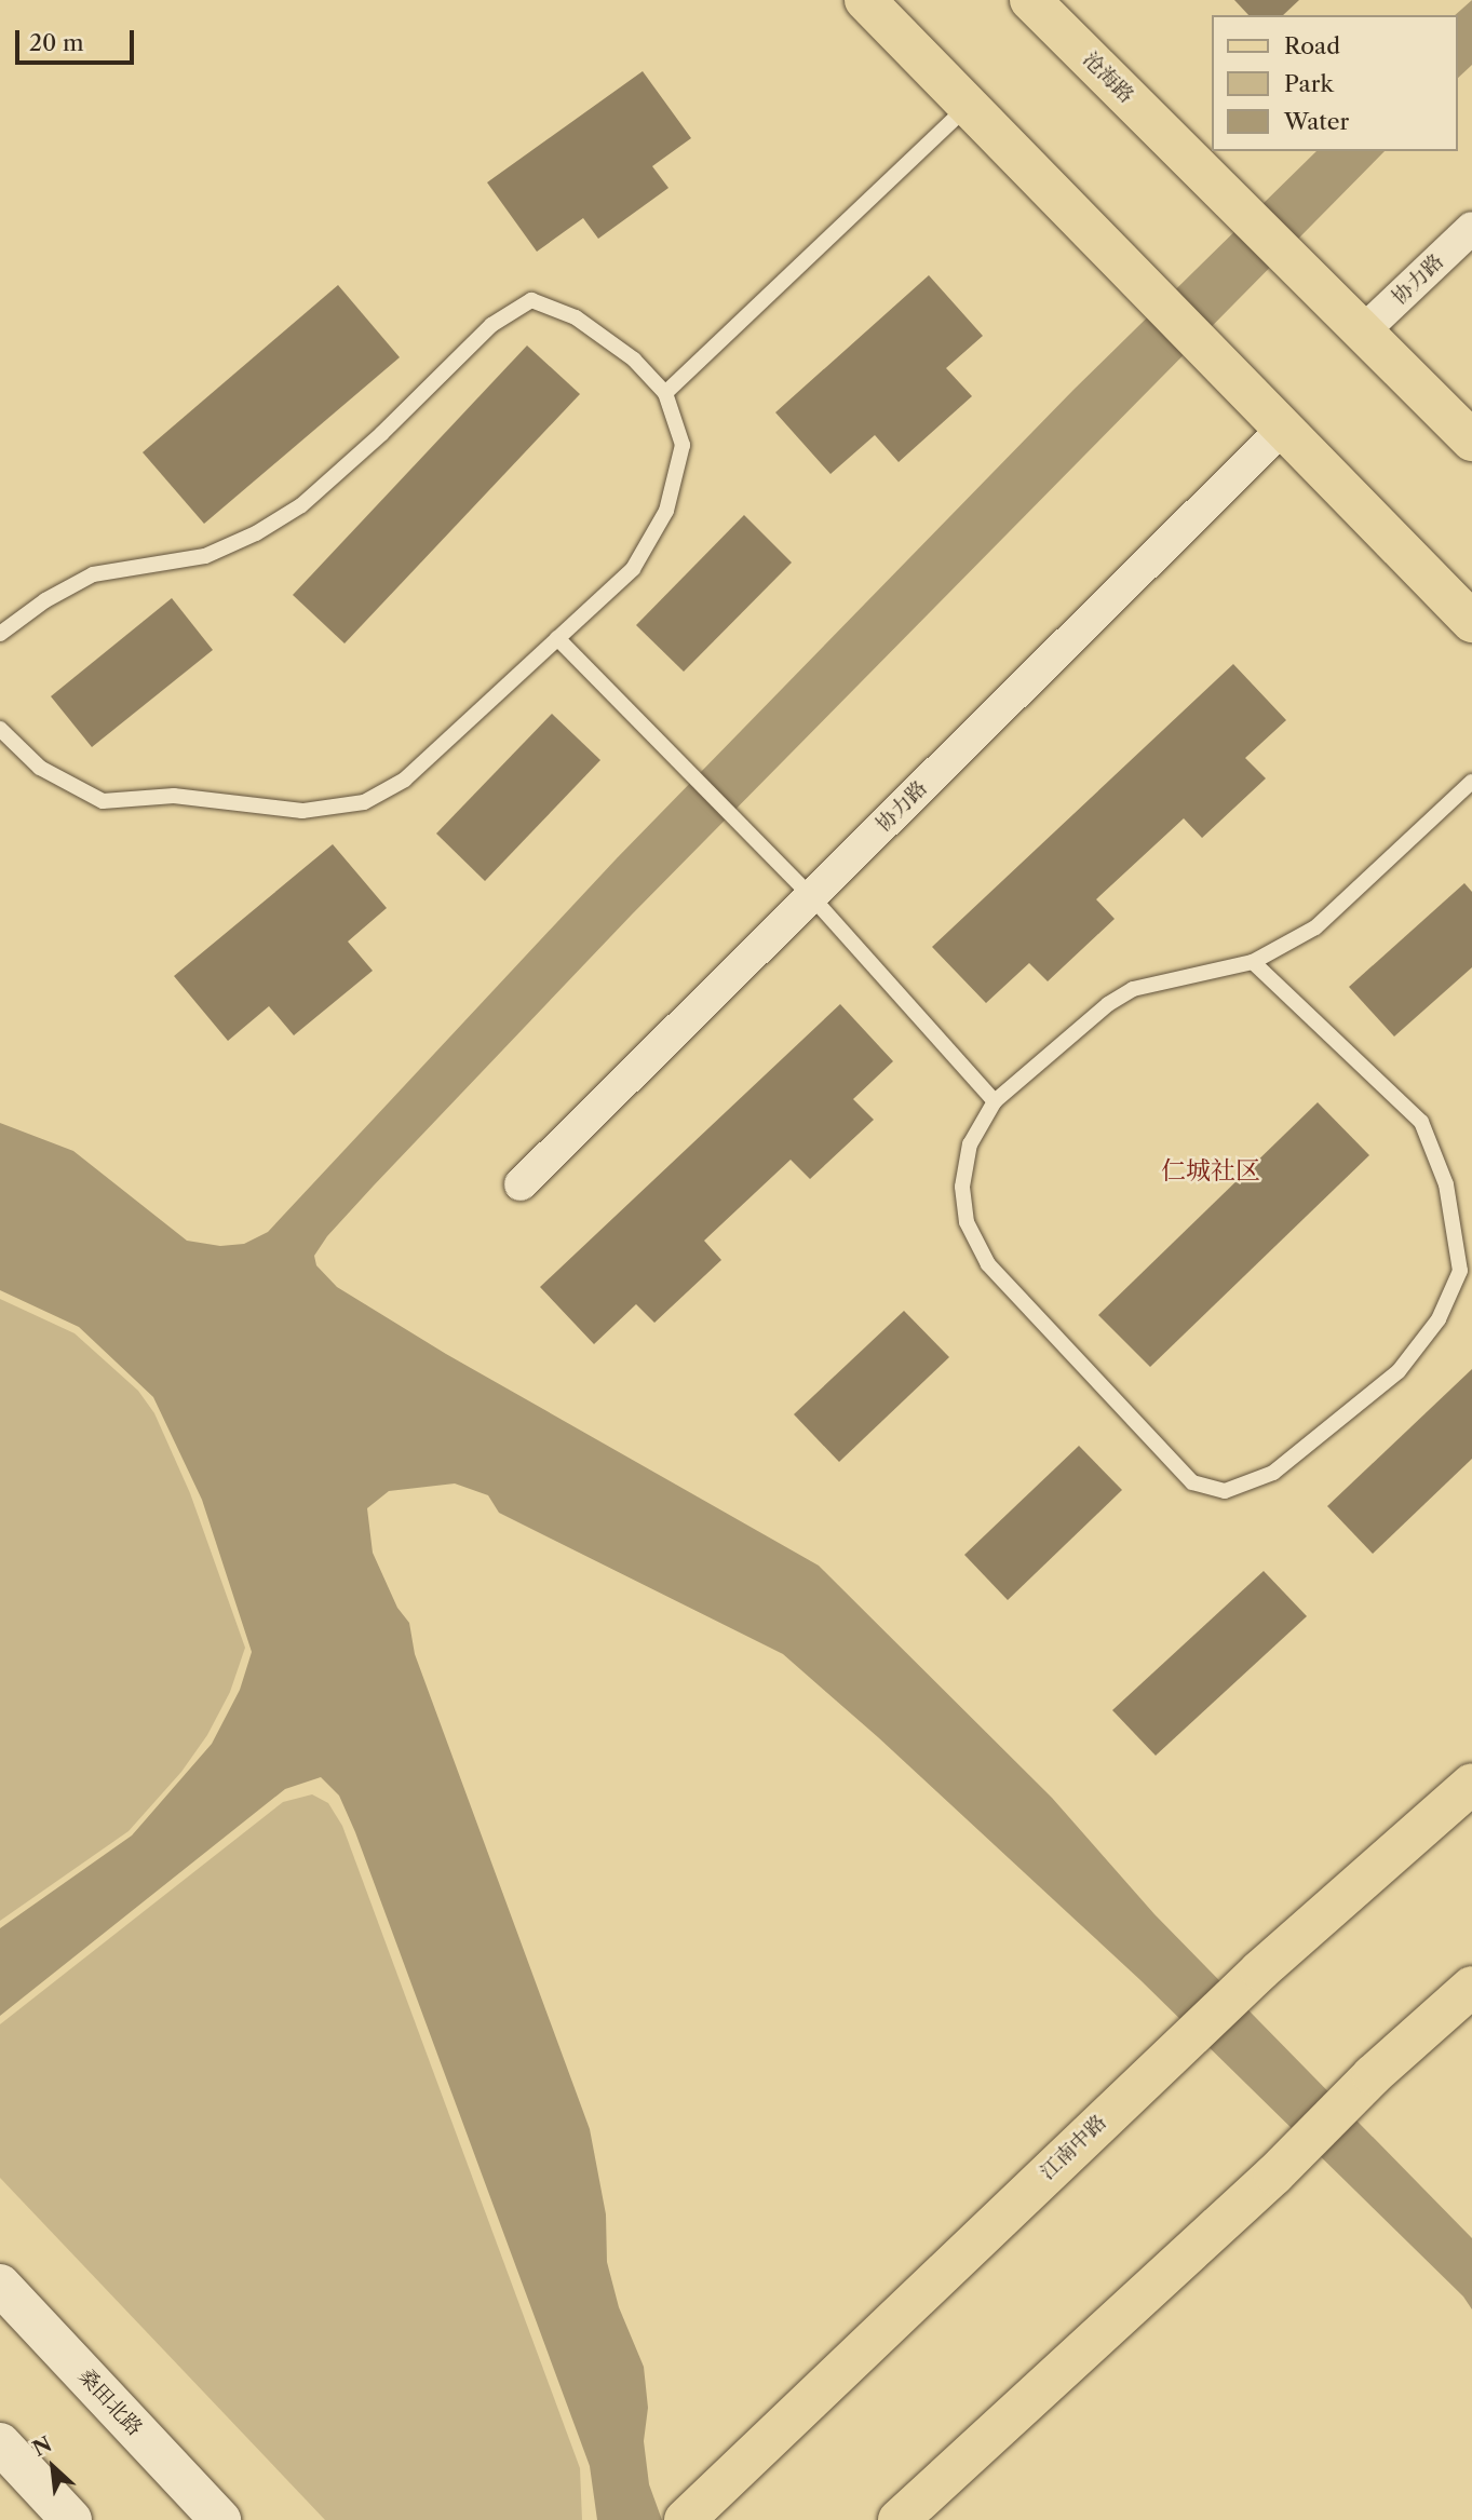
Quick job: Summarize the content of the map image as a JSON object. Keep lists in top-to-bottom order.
{
  "streets": {
    "main road": ["沧海路", "江南中路", "桑田北路"],
    "street": ["协力路"]
  },
  "crossings": [
    ["沧海路", "协力路"]
  ],
  "districts": ["仁城社区"],
  "legend": ["Road", "Park", "Water"],
  "scale_bar": "20 m",
  "north": "top left"
}
